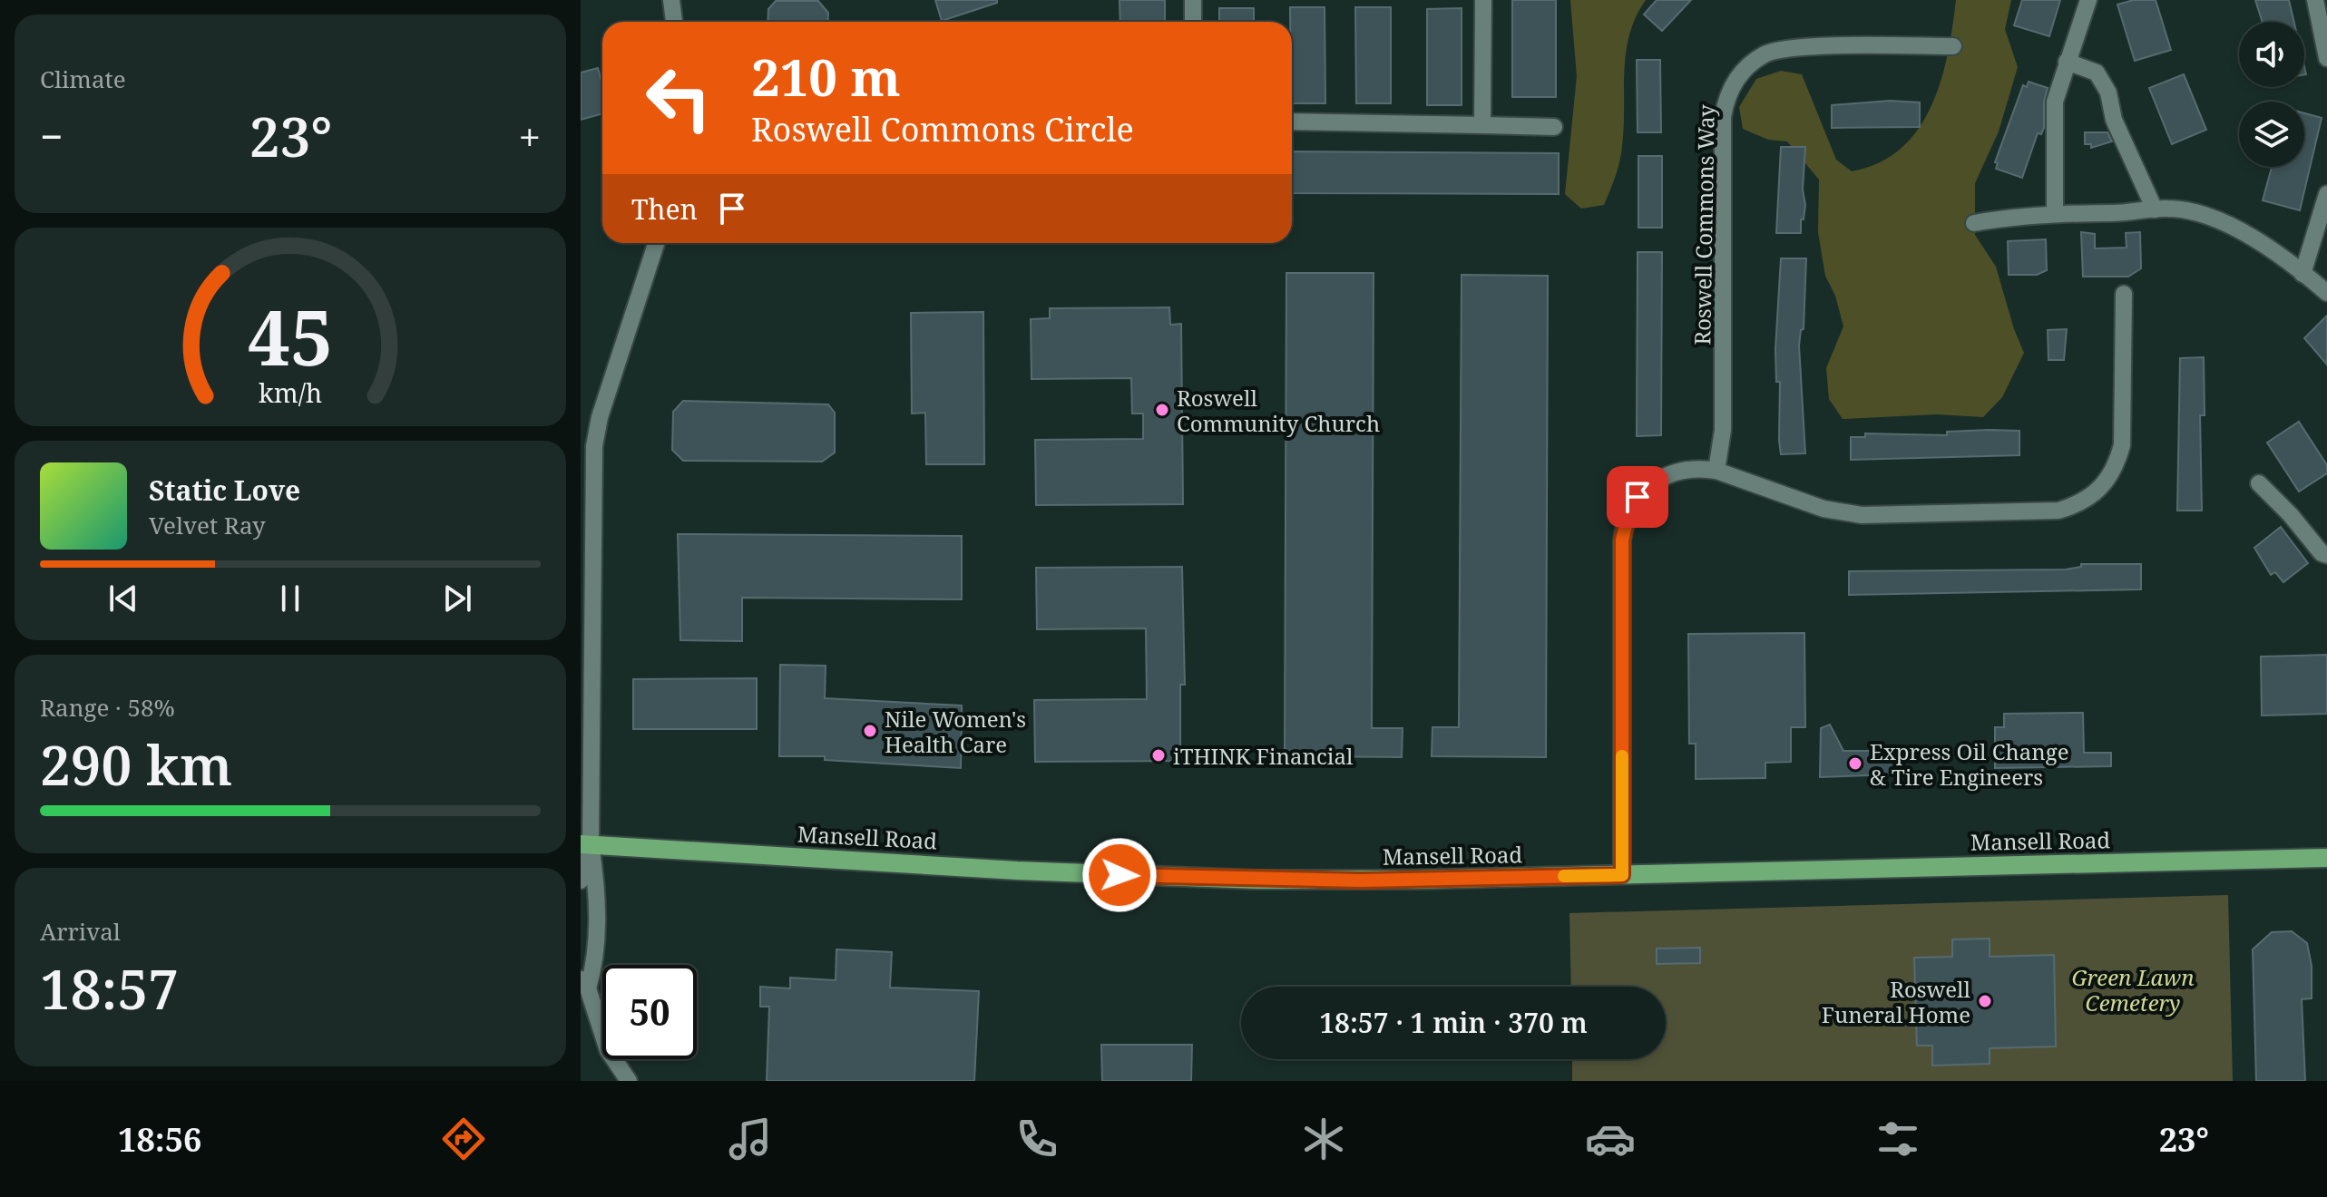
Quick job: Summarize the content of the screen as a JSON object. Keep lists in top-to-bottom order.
{
  "streets": {
    "main road": ["Mansell Road"],
    "street": ["Roswell Commons Way"]
  },
  "parks": ["Green Lawn Cemetery"],
  "places": [
    "Roswell Community Church",
    "Nile Women's Health Care",
    "iTHINK Financial",
    "Express Oil Change & Tire Engineers",
    "Roswell Funeral Home"
  ],
  "page": {
    "tile": [
      "Climate",
      ["Range · 58%", "290 km"],
      ["Arrival", "18:57"]
    ],
    "turn": ["210 m", "Roswell Commons Circle"],
    "heat": ["−", "23°", "+"],
    "then": "Then",
    "song": ["Static Love", "Velvet Ray"],
    "limit": "50",
    "trip": "18:57 · 1 min · 370 m",
    "tabs": ["18:56", "23°"],
    "gauge": ["45", "km/h"]
  }
}
